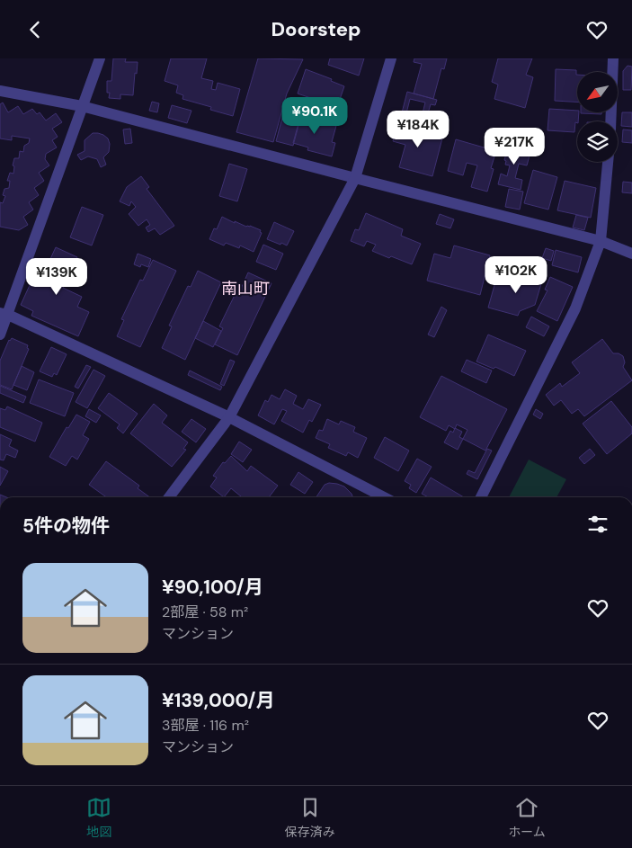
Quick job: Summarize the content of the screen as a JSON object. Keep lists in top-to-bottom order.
{
  "districts": ["南山町"],
  "north": "bottom left",
  "page": {
    "header": "Doorstep",
    "price": [
      "¥90.1K",
      "¥184K",
      "¥217K",
      "¥102K",
      "¥139K"
    ],
    "heading": "5件の物件",
    "list": [
      {
        "name": "¥90,100/月",
        "note": "2部屋 · 58 m² · マンション"
      },
      {
        "name": "¥139,000/月",
        "note": "3部屋 · 116 m² · マンション"
      }
    ],
    "tabs": ["地図", "保存済み", "ホーム"]
  }
}
